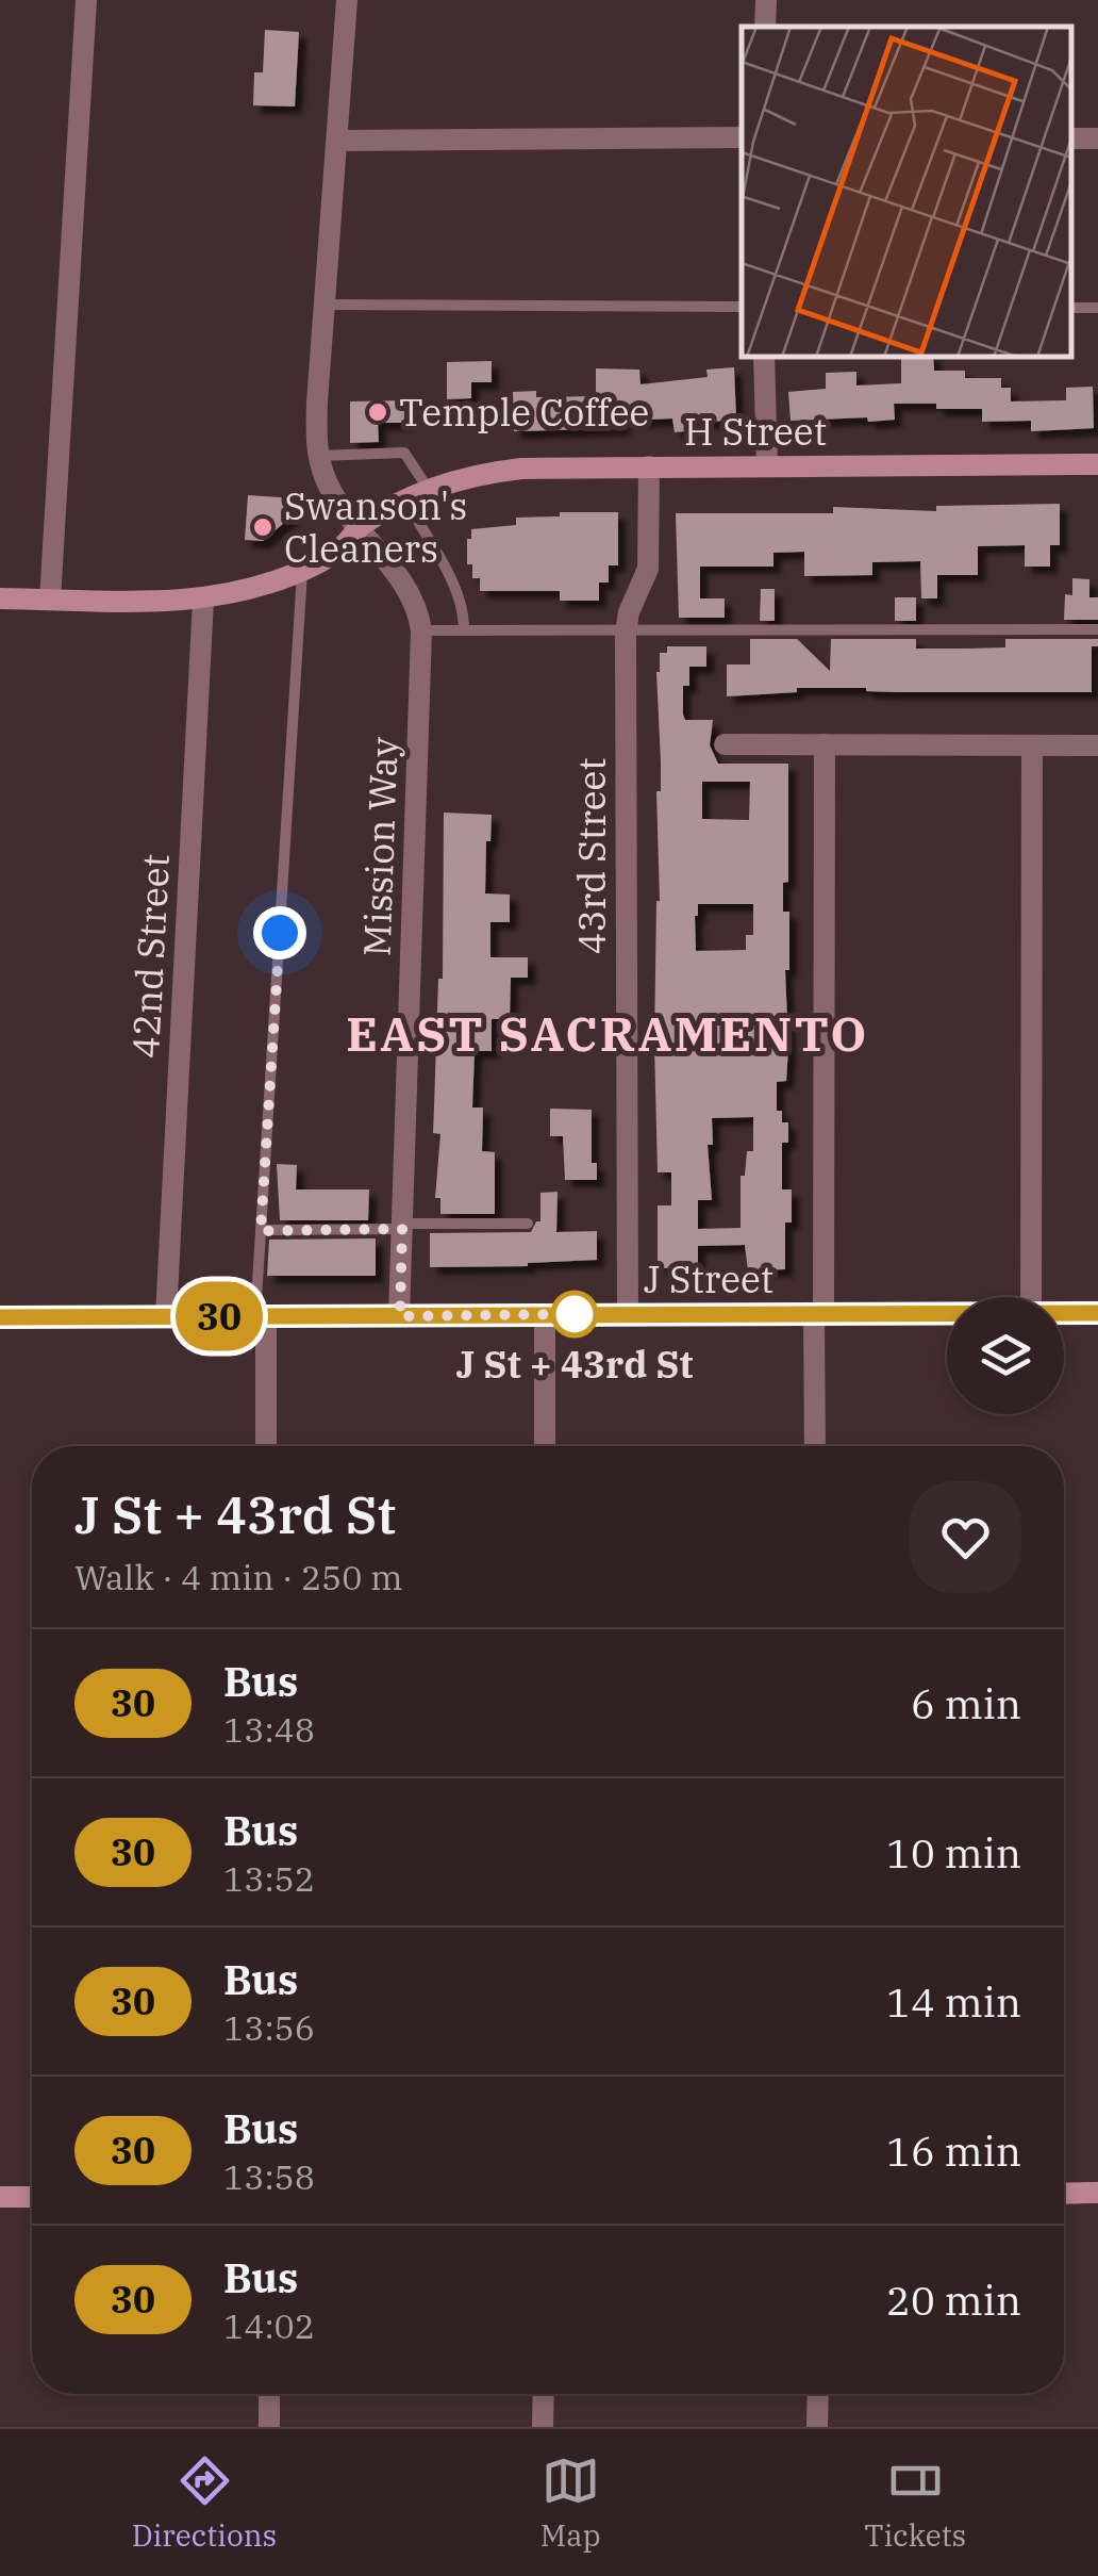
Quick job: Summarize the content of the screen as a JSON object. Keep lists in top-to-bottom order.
{
  "streets": {
    "main road": ["H Street", "J Street"],
    "street": ["Mission Way", "43rd Street", "42nd Street"]
  },
  "crossings": [
    ["H Street", "Mission Way"],
    ["H Street", "43rd Street"],
    ["H Street", "42nd Street"],
    ["Mission Way", "J Street"],
    ["43rd Street", "J Street"],
    ["42nd Street", "J Street"]
  ],
  "districts": ["EAST SACRAMENTO"],
  "places": ["Temple Coffee", "Swanson's Cleaners", "J St + 43rd St"],
  "lines": ["bus line 30"],
  "page": {
    "on_map": "30",
    "heading": ["J St + 43rd St", "Walk · 4 min · 250 m"],
    "list": [
      {
        "mark": "30",
        "name": "Bus",
        "note": "13:48",
        "value": "6 min"
      },
      {
        "mark": "30",
        "name": "Bus",
        "note": "13:52",
        "value": "10 min"
      },
      {
        "mark": "30",
        "name": "Bus",
        "note": "13:56",
        "value": "14 min"
      },
      {
        "mark": "30",
        "name": "Bus",
        "note": "13:58",
        "value": "16 min"
      },
      {
        "mark": "30",
        "name": "Bus",
        "note": "14:02",
        "value": "20 min"
      }
    ],
    "tabs": ["Directions", "Map", "Tickets"]
  }
}
